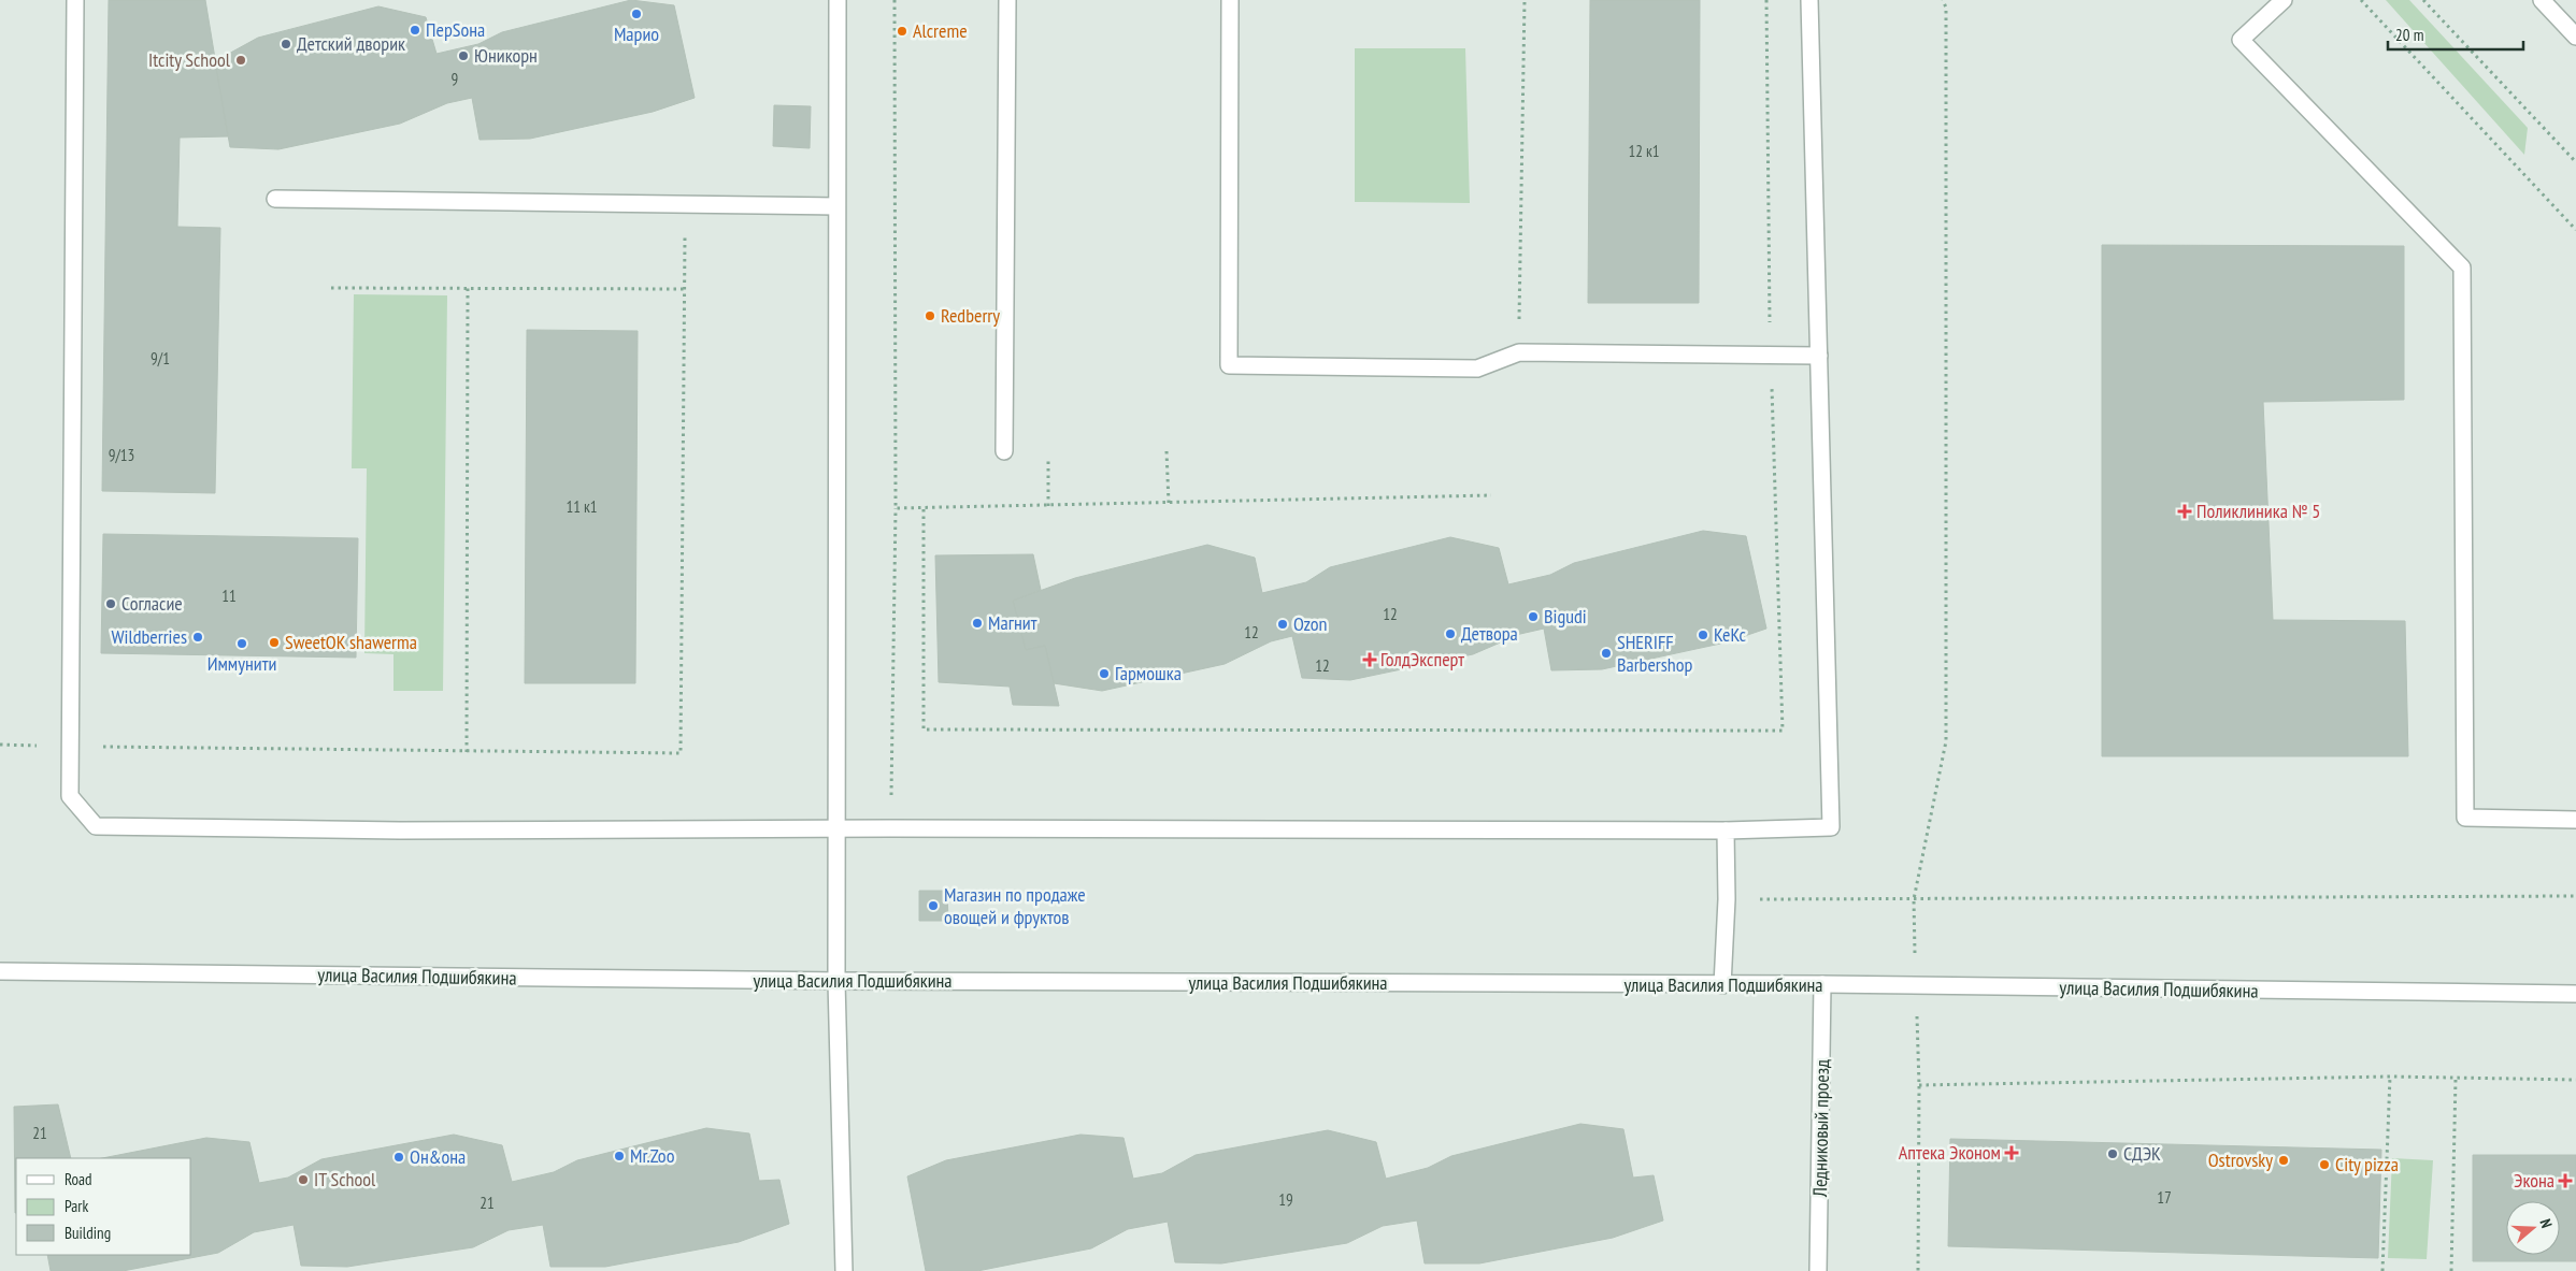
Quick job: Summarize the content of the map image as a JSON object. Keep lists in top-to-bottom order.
{
  "streets": {
    "street": ["улица Василия Подшибякина", "Ледниковый проезд"]
  },
  "crossings": [
    ["улица Василия Подшибякина", "Ледниковый проезд"]
  ],
  "places": {
    "other": [
      "Марио",
      "ПерSoна",
      "Alcreme",
      "Детский дворик",
      "Юникорн",
      "Itcity School",
      "Redberry",
      "Согласие",
      "Bigudi",
      "Магнит",
      "Ozon",
      "Детвора",
      "КеКс",
      "Wildberries",
      "SweetOK shawerma",
      "Иммунити",
      "SHERIFF Barbershop",
      "Гармошка",
      "Магазин по продаже овощей и фруктов",
      "СДЭК",
      "Mr.Zoo",
      "Он&она",
      "Ostrovsky",
      "City pizza",
      "IT School"
    ],
    "health": [
      "Поликлиника № 5",
      "ГолдЭксперт",
      "Аптека Эконом",
      "Экона"
    ]
  },
  "house_numbers": [
    "9",
    "12 к1",
    "9/1",
    "9/13",
    "11 к1",
    "11",
    "12",
    "12",
    "12",
    "21",
    "17",
    "19",
    "21"
  ],
  "legend": ["Road", "Park", "Building"],
  "scale_bar": "20 m",
  "north": "right"
}
